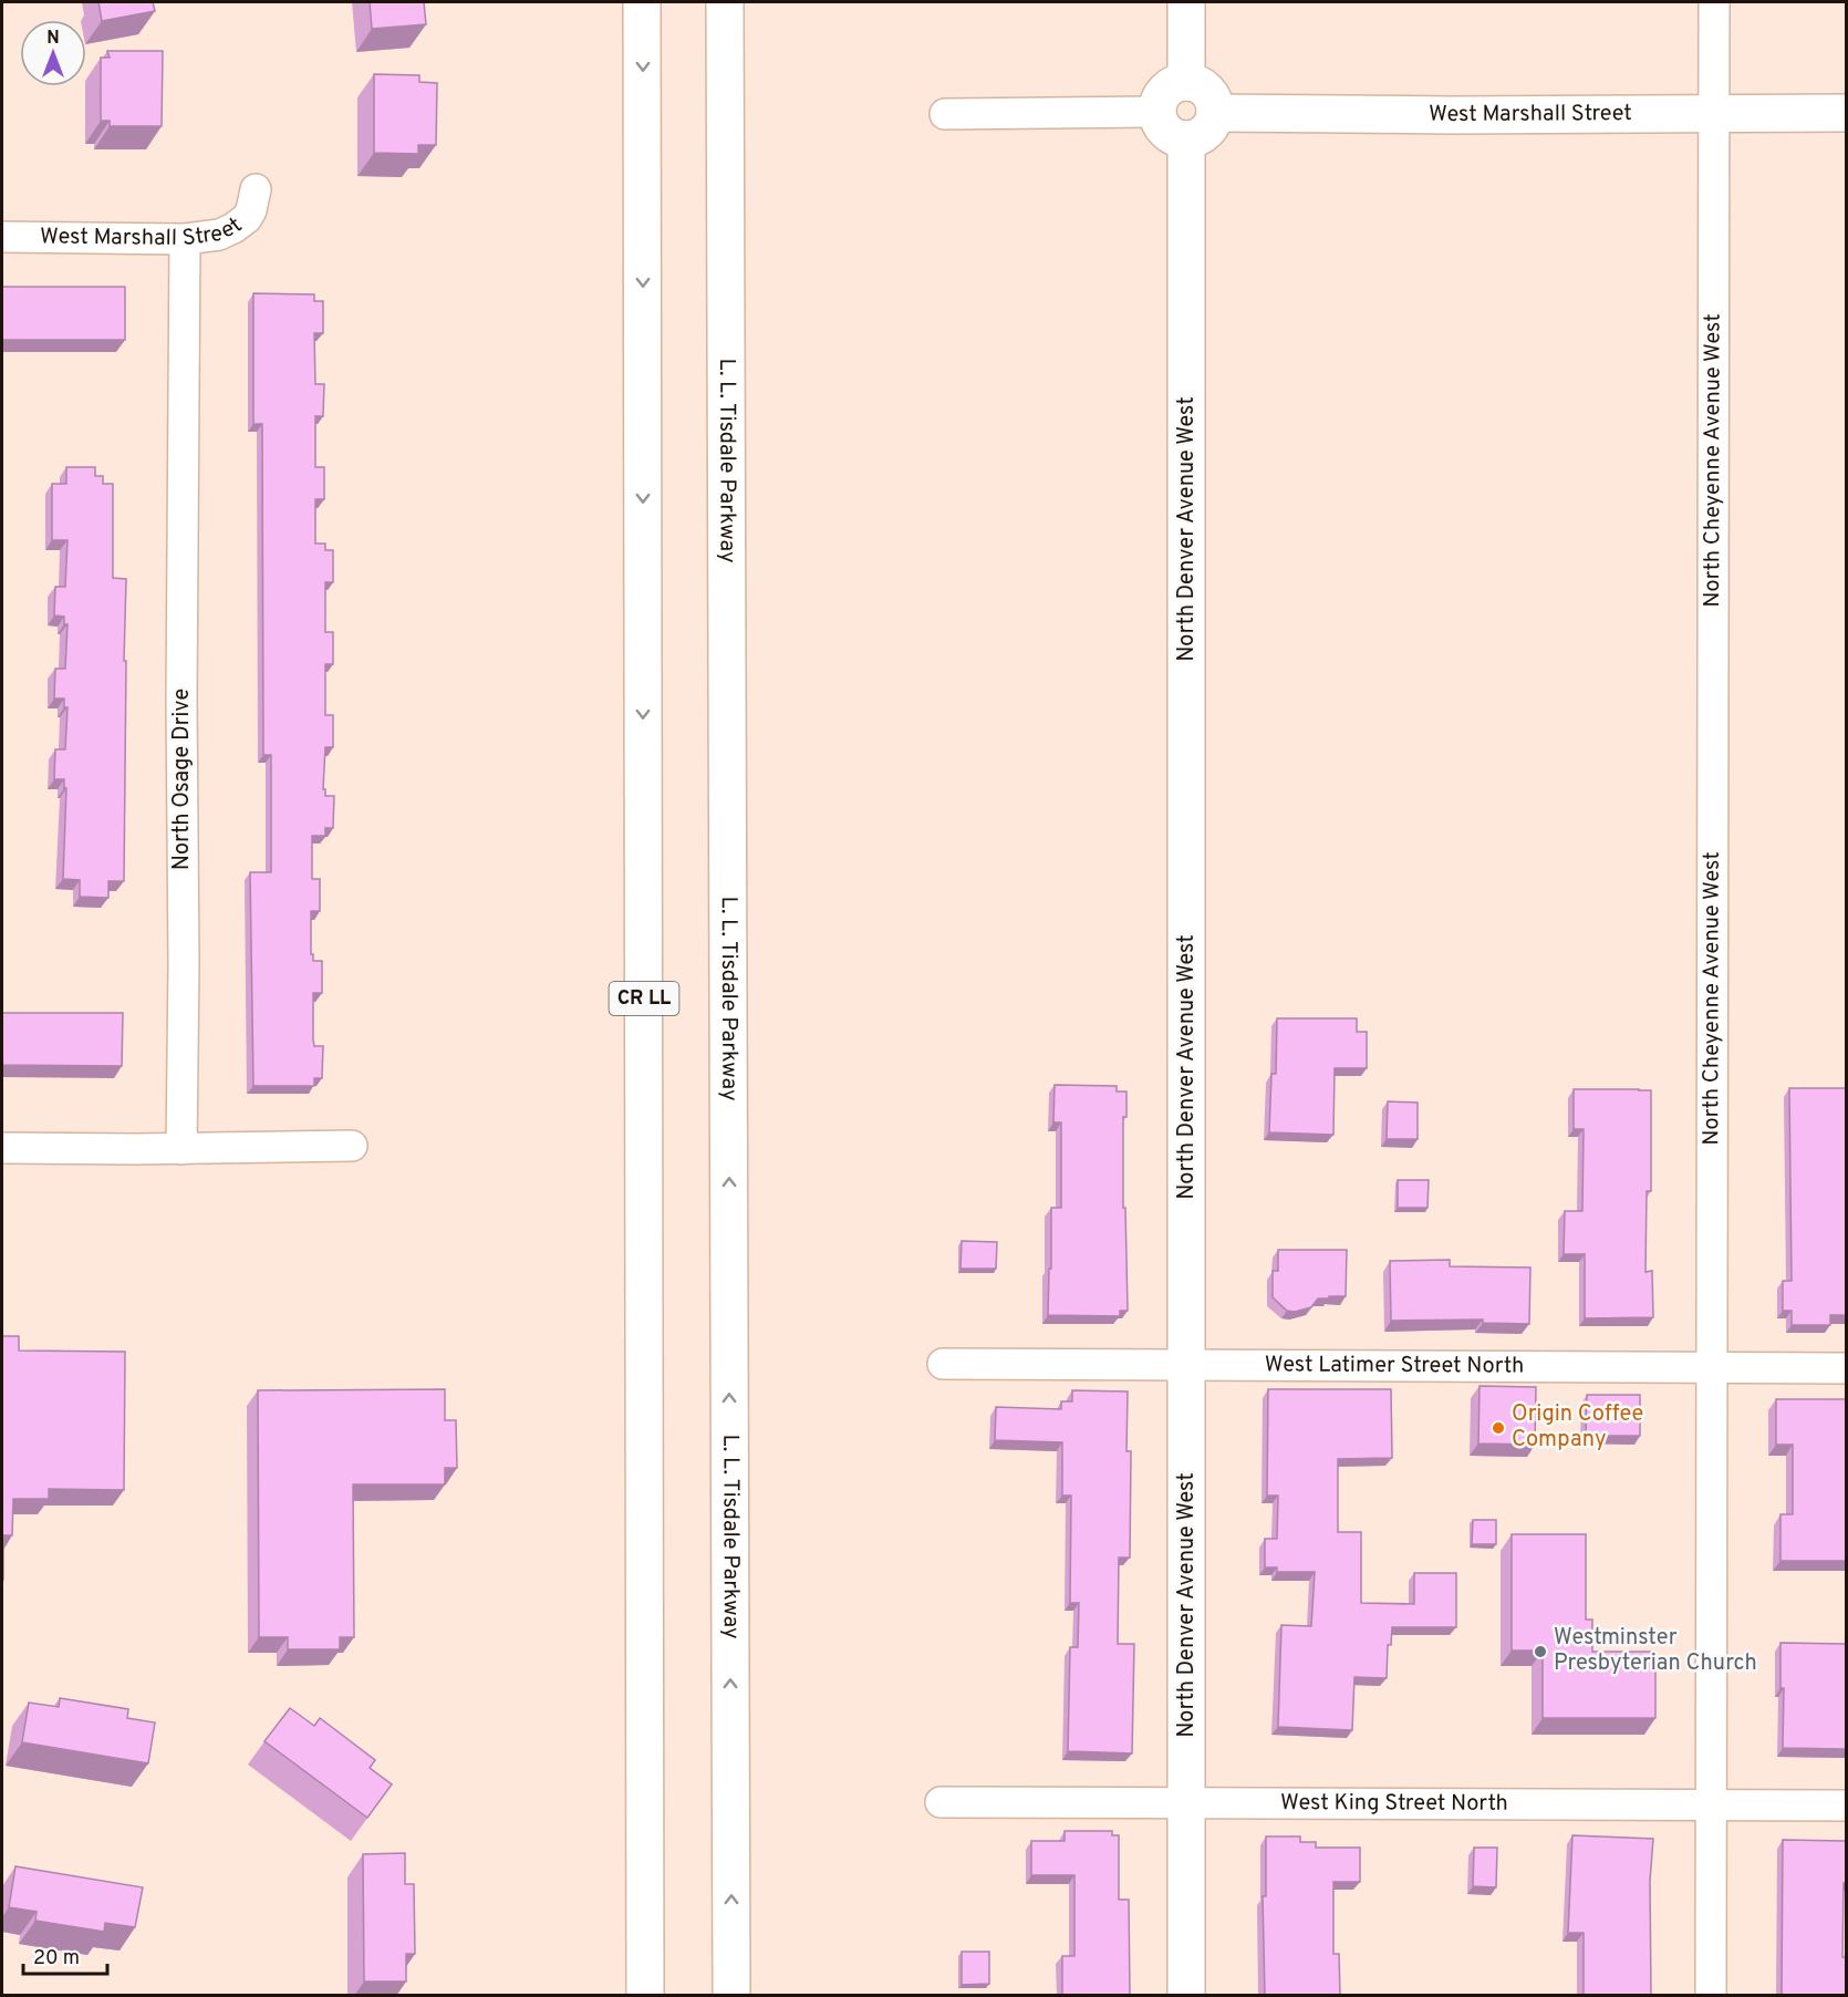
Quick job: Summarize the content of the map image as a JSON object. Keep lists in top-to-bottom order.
{
  "streets": {
    "main road": [
      "West Marshall Street",
      "L. L. Tisdale Parkway",
      "North Denver Avenue West",
      "CR LL"
    ],
    "street": [
      "North Cheyenne Avenue West",
      "North Osage Drive",
      "West Latimer Street North",
      "West King Street North"
    ]
  },
  "crossings": [
    ["West Marshall Street", "North Cheyenne Avenue West"],
    ["West Marshall Street", "North Denver Avenue West"],
    ["West Marshall Street", "North Osage Drive"],
    ["North Cheyenne Avenue West", "West Latimer Street North"],
    ["North Cheyenne Avenue West", "West King Street North"],
    ["North Denver Avenue West", "West Latimer Street North"],
    ["North Denver Avenue West", "West King Street North"]
  ],
  "places": ["Origin Coffee Company", "Westminster Presbyterian Church"],
  "scale_bar": "20 m",
  "north": "top"
}
